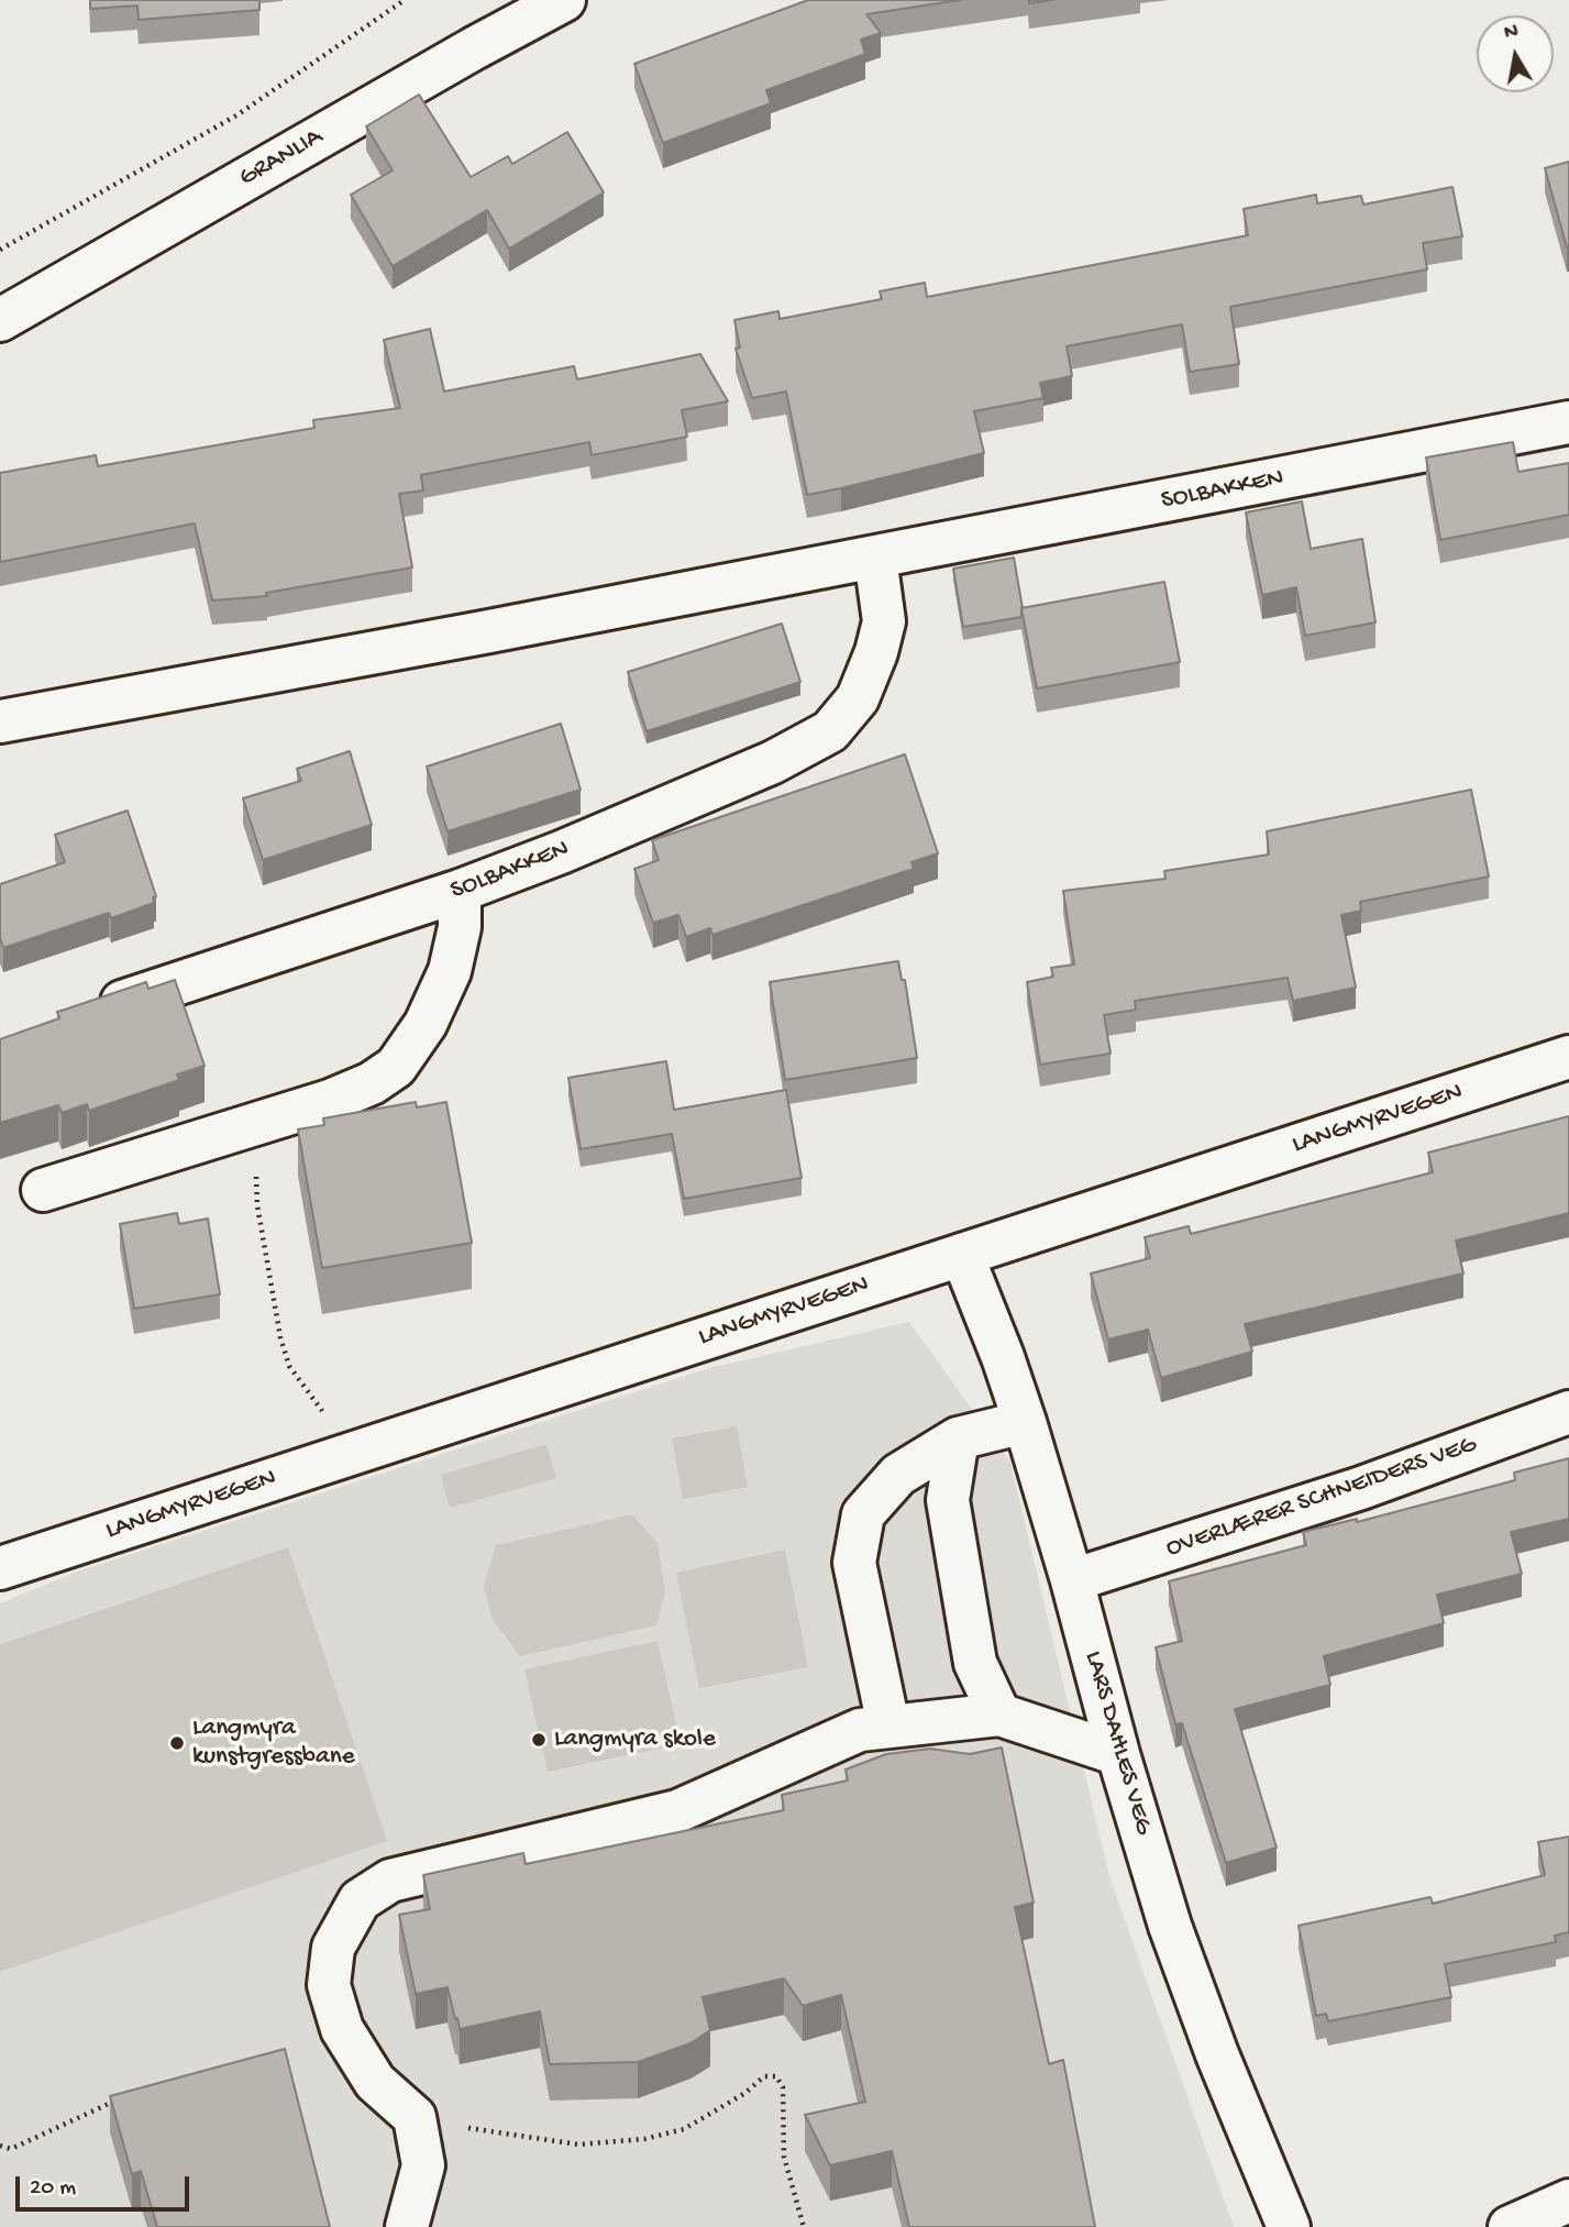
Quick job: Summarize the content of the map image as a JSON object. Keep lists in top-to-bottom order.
{
  "streets": {
    "street": [
      "GRANLIA",
      "SOLBAKKEN",
      "LANGMYRVEGEN",
      "OVERLÆRER SCHNEIDERS VEG",
      "LARS DAHLES VEG"
    ]
  },
  "crossings": [
    ["LANGMYRVEGEN", "LARS DAHLES VEG"],
    ["OVERLÆRER SCHNEIDERS VEG", "LARS DAHLES VEG"]
  ],
  "places": ["Langmyra skole", "Langmyra kunstgressbane"],
  "scale_bar": "20 m",
  "north": "top"
}
